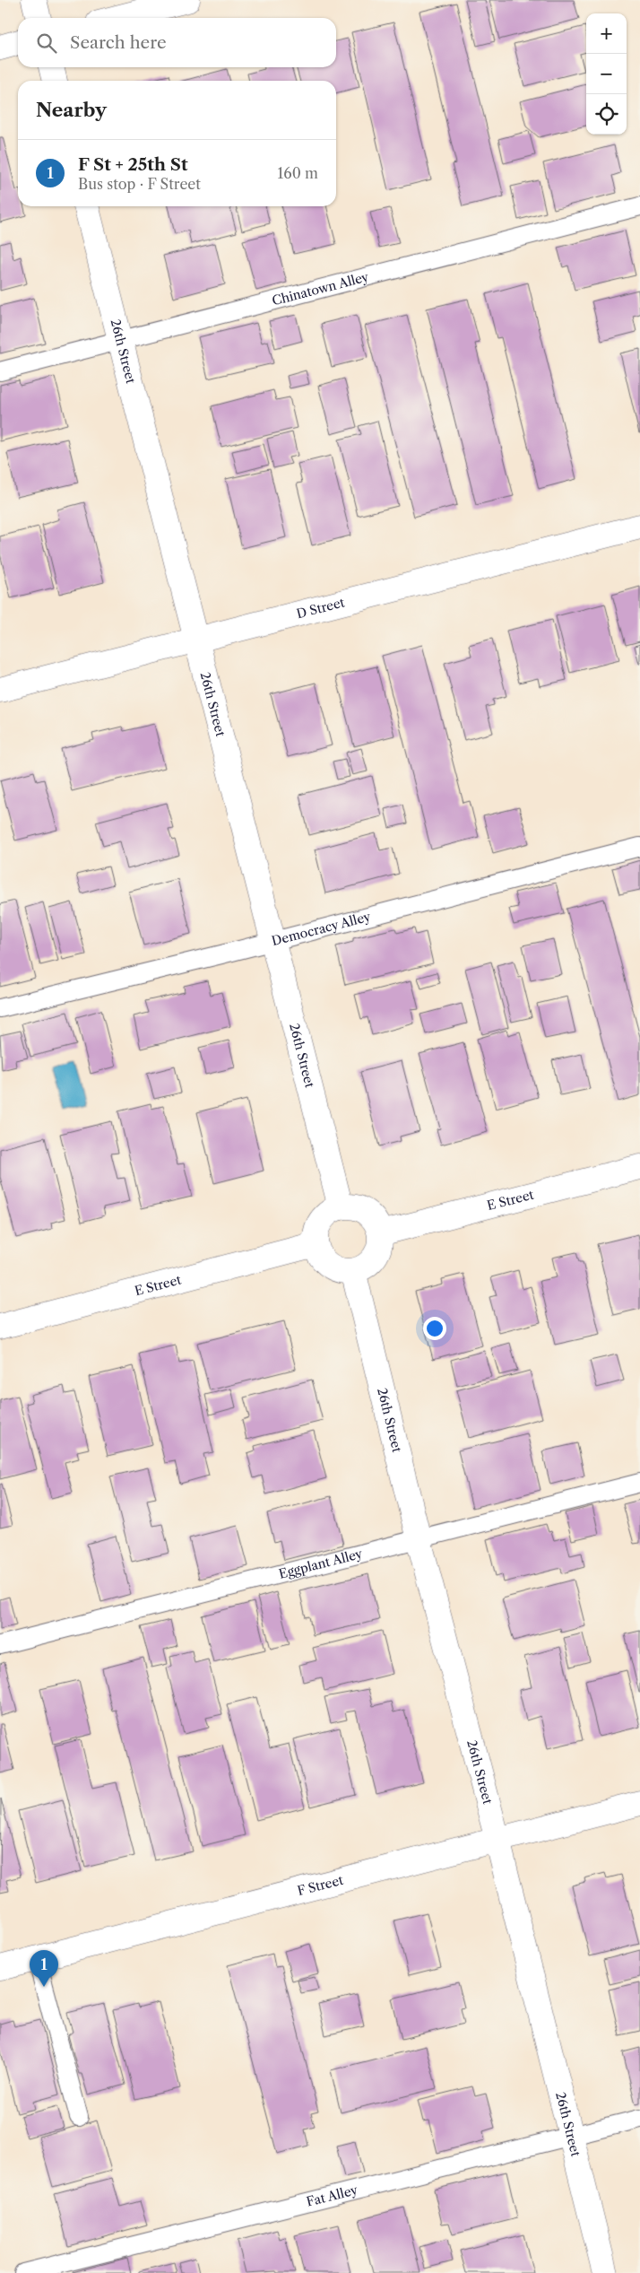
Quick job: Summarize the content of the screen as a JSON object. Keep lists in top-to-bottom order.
{
  "streets": {
    "street": [
      "26th Street",
      "D Street",
      "E Street",
      "F Street"
    ],
    "lane": [
      "Chinatown Alley",
      "Democracy Alley",
      "Eggplant Alley",
      "Fat Alley"
    ]
  },
  "crossings": [
    ["Chinatown Alley", "26th Street"],
    ["26th Street", "D Street"],
    ["26th Street", "Democracy Alley"],
    ["26th Street", "E Street"],
    ["26th Street", "Eggplant Alley"],
    ["26th Street", "F Street"],
    ["26th Street", "Fat Alley"]
  ],
  "page": {
    "map_buttons": ["+", "−"],
    "search": "Search here",
    "heading": "Nearby",
    "list": [
      {
        "mark": "1",
        "name": "F St + 25th St",
        "note": "Bus stop · F Street",
        "value": "160 m"
      }
    ],
    "pins": "1"
  }
}
